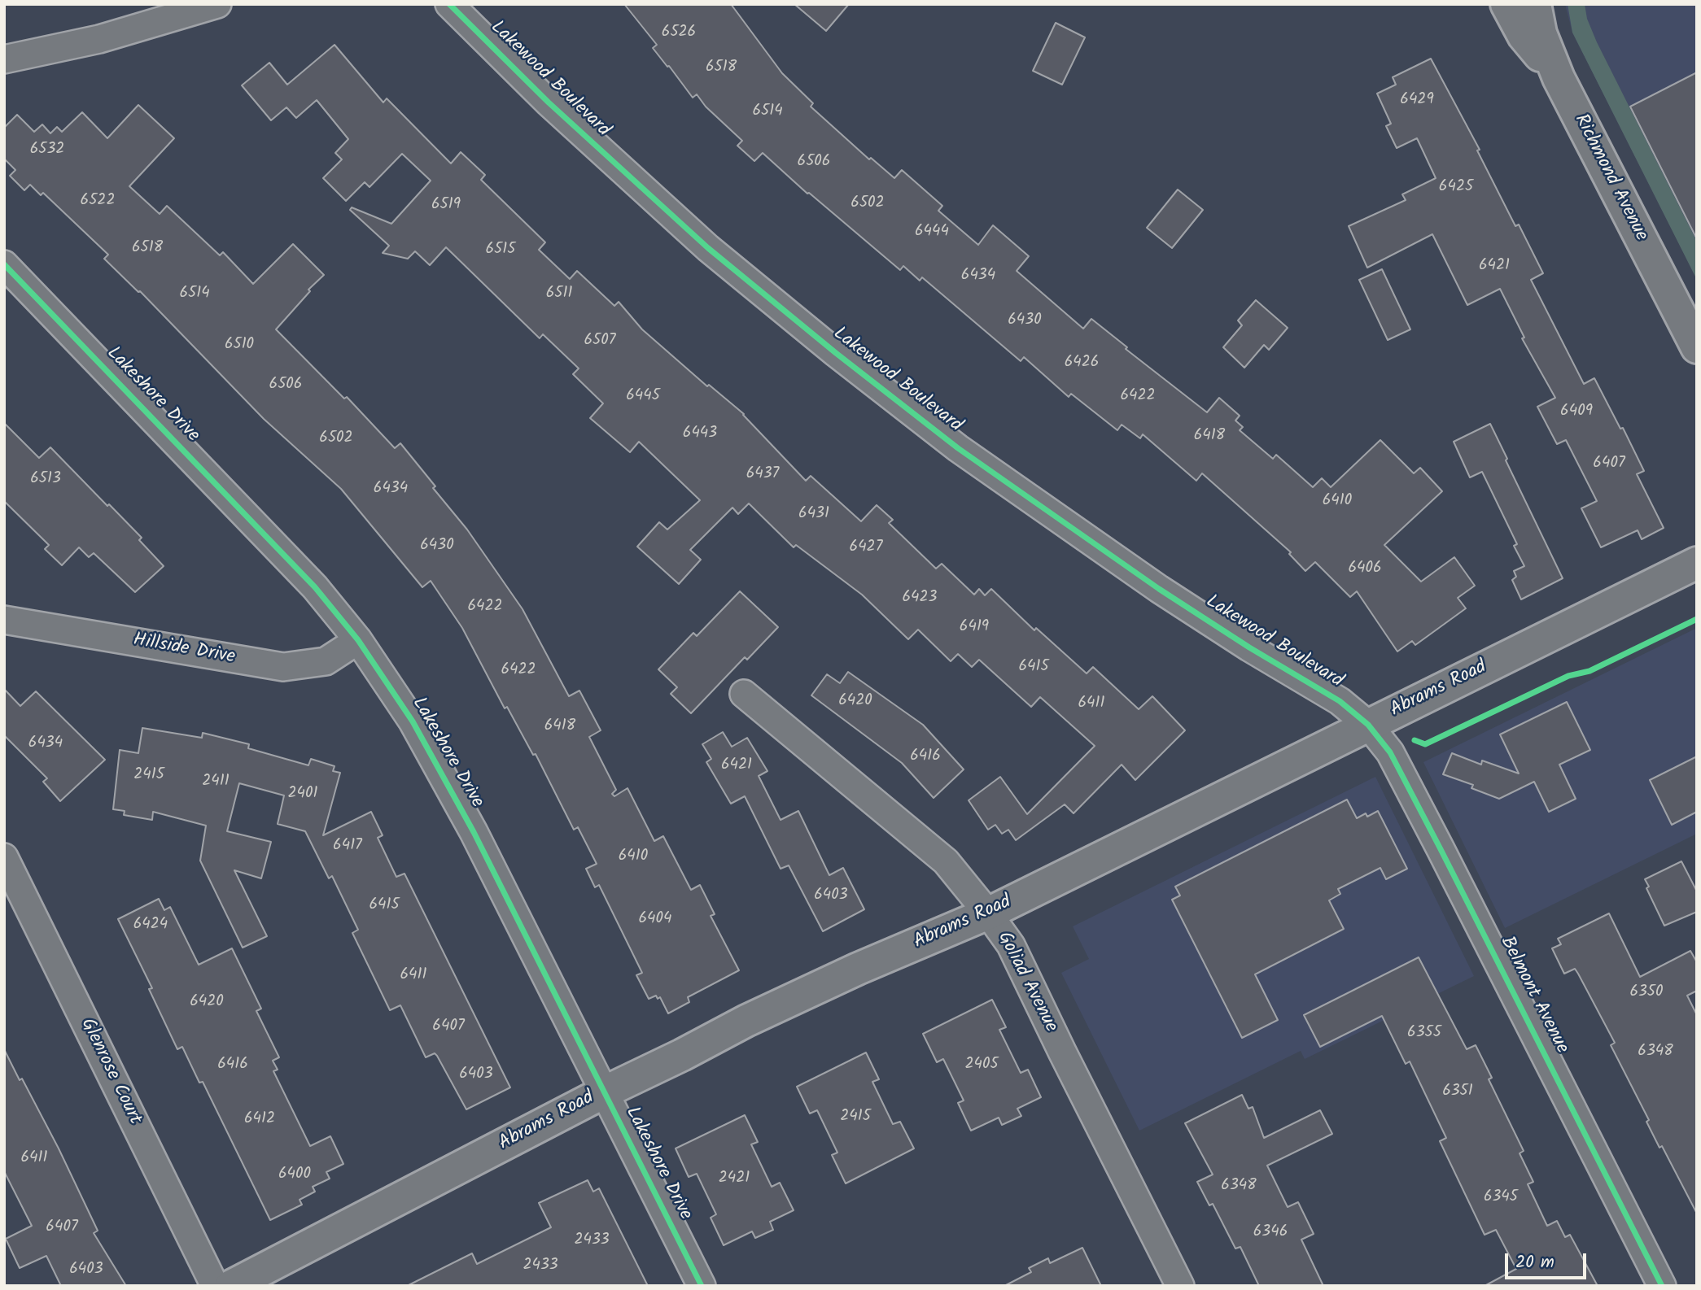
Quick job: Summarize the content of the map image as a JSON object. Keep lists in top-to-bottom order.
{
  "streets": {
    "main road": ["Richmond Avenue", "Abrams Road"],
    "street": [
      "Lakewood Boulevard",
      "Lakeshore Drive",
      "Hillside Drive",
      "Goliad Avenue",
      "Belmont Avenue",
      "Glenrose Court"
    ]
  },
  "crossings": [
    ["Lakewood Boulevard", "Abrams Road"],
    ["Lakewood Boulevard", "Belmont Avenue"],
    ["Lakeshore Drive", "Hillside Drive"],
    ["Lakeshore Drive", "Abrams Road"],
    ["Abrams Road", "Goliad Avenue"],
    ["Abrams Road", "Belmont Avenue"]
  ],
  "house_numbers": [
    "6526",
    "6518",
    "6429",
    "6514",
    "6532",
    "6506",
    "6425",
    "6522",
    "6502",
    "6519",
    "6444",
    "6518",
    "6515",
    "6421",
    "6434",
    "6514",
    "6511",
    "6430",
    "6507",
    "6510",
    "6426",
    "6506",
    "6445",
    "6422",
    "6409",
    "6443",
    "6418",
    "6502",
    "6407",
    "6437",
    "6513",
    "6434",
    "6410",
    "6431",
    "6430",
    "6427",
    "6406",
    "6423",
    "6422",
    "6419",
    "6415",
    "6422",
    "6420",
    "6411",
    "6418",
    "6434",
    "6416",
    "6421",
    "2415",
    "2411",
    "2401",
    "6417",
    "6410",
    "6403",
    "6415",
    "6404",
    "6424",
    "6411",
    "6350",
    "6420",
    "6407",
    "6355",
    "6348",
    "6416",
    "2405",
    "6403",
    "6351",
    "2415",
    "6412",
    "6411",
    "6400",
    "2421",
    "6348",
    "6345",
    "6407",
    "6346",
    "2433",
    "2433",
    "6403"
  ],
  "scale_bar": "20 m"
}
